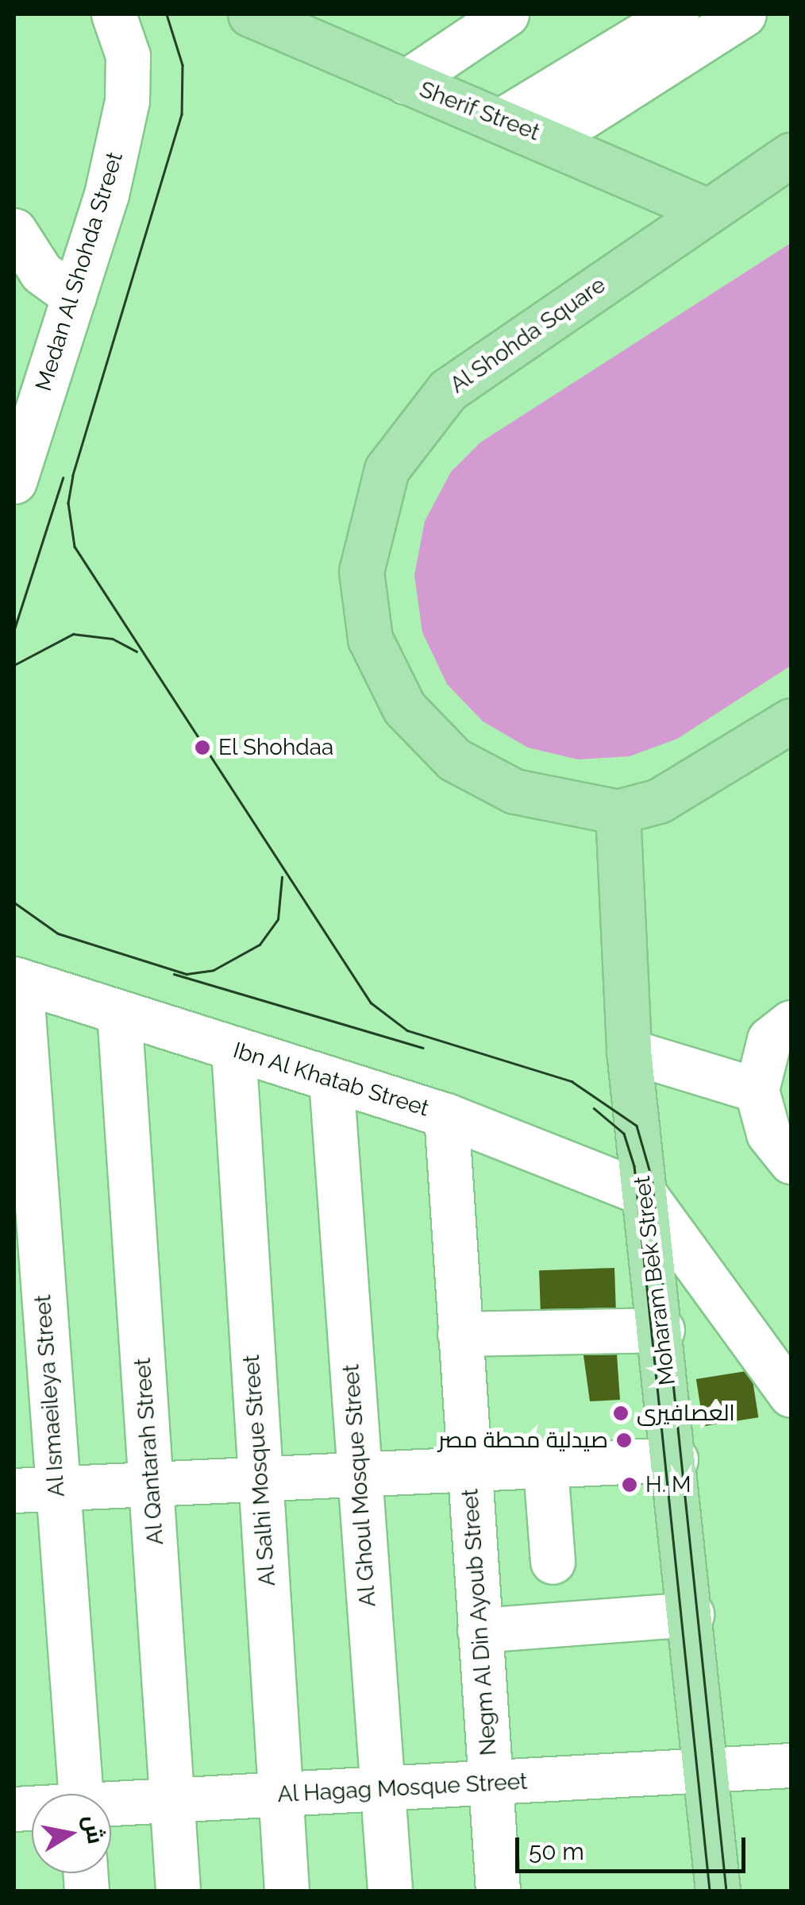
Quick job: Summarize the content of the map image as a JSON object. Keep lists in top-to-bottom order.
{
  "streets": {
    "main road": ["Sherif Street", "Al Shohda Square", "Moharam Bek Street"],
    "street": [
      "Medan Al Shohda Street",
      "Ibn Al Khatab Street",
      "Al Ismaeileya Street",
      "Al Qantarah Street",
      "Al Salhi Mosque Street",
      "Al Ghoul Mosque Street",
      "Negm Al Din Ayoub Street",
      "Al Hagag Mosque Street"
    ]
  },
  "crossings": [
    ["Sherif Street", "Al Shohda Square"],
    ["Al Shohda Square", "Moharam Bek Street"],
    ["Ibn Al Khatab Street", "Moharam Bek Street"],
    ["Ibn Al Khatab Street", "Al Ismaeileya Street"],
    ["Ibn Al Khatab Street", "Al Qantarah Street"],
    ["Ibn Al Khatab Street", "Al Salhi Mosque Street"],
    ["Ibn Al Khatab Street", "Al Ghoul Mosque Street"],
    ["Ibn Al Khatab Street", "Negm Al Din Ayoub Street"],
    ["Moharam Bek Street", "Al Hagag Mosque Street"],
    ["Al Qantarah Street", "Al Hagag Mosque Street"],
    ["Al Salhi Mosque Street", "Al Hagag Mosque Street"],
    ["Al Ghoul Mosque Street", "Al Hagag Mosque Street"],
    ["Negm Al Din Ayoub Street", "Al Hagag Mosque Street"]
  ],
  "places": [
    "El Shohdaa",
    "العصافيرى",
    "صيدلية محطة مصر",
    "H. M"
  ],
  "scale_bar": "50 m",
  "north": "right"
}
